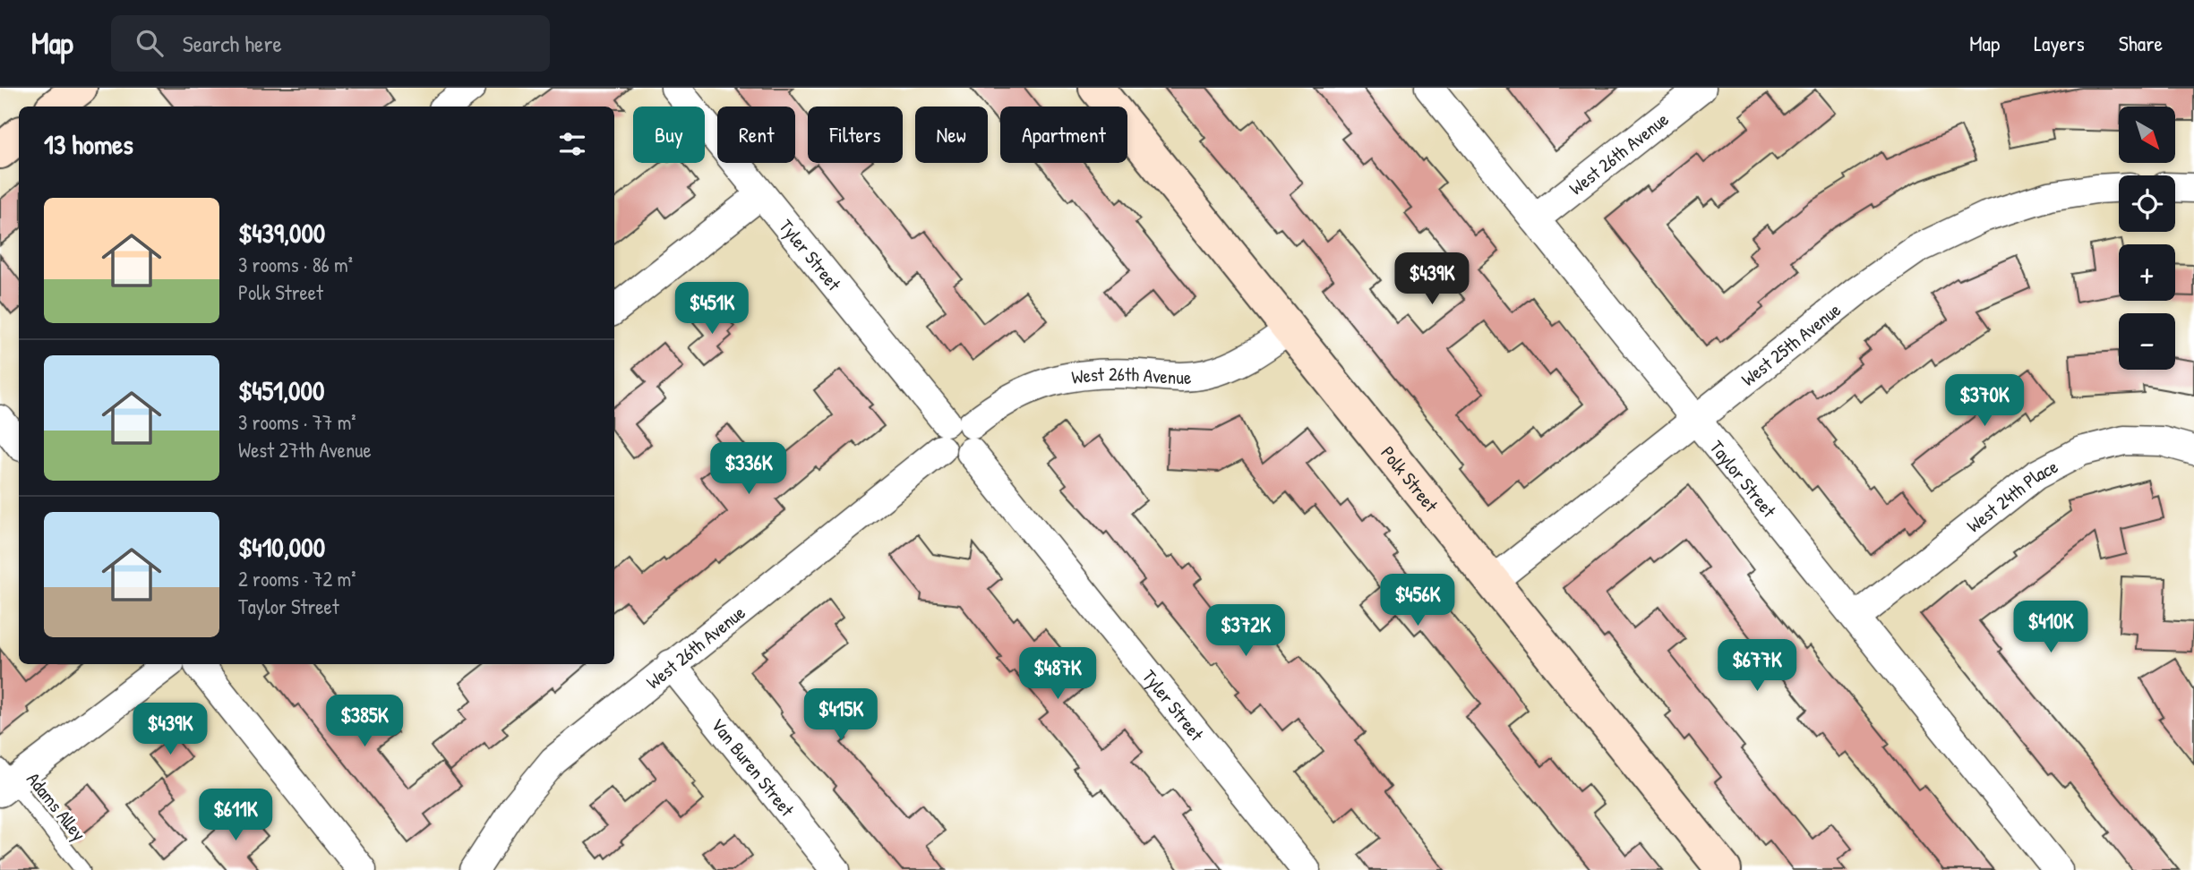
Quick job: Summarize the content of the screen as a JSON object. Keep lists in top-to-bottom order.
{
  "streets": {
    "street": [
      "West 26th Avenue",
      "Tyler Street",
      "West 25th Avenue",
      "Polk Street",
      "Taylor Street",
      "West 24th Place",
      "Van Buren Street"
    ],
    "lane": ["Adams Alley"]
  },
  "crossings": [
    ["West 26th Avenue", "Tyler Street"],
    ["West 26th Avenue", "Polk Street"],
    ["West 26th Avenue", "Taylor Street"],
    ["West 26th Avenue", "Van Buren Street"],
    ["West 25th Avenue", "Polk Street"],
    ["West 25th Avenue", "Taylor Street"],
    ["Taylor Street", "West 24th Place"]
  ],
  "north": "bottom right",
  "page": {
    "header": "Map",
    "search": "Search here",
    "nav": ["Map", "Layers", "Share"],
    "map_buttons": ["+", "−"],
    "chip": [
      "Buy",
      "Rent",
      "Filters",
      "New",
      "Apartment"
    ],
    "heading": "13 homes",
    "list": [
      {
        "name": "$439,000",
        "note": "3 rooms · 86 m² · Polk Street"
      },
      {
        "name": "$451,000",
        "note": "3 rooms · 77 m² · West 27th Avenue"
      },
      {
        "name": "$410,000",
        "note": "2 rooms · 72 m² · Taylor Street"
      }
    ],
    "price": [
      "$439K",
      "$451K",
      "$370K",
      "$336K",
      "$456K",
      "$410K",
      "$372K",
      "$677K",
      "$487K",
      "$415K",
      "$385K",
      "$439K",
      "$611K"
    ]
  }
}
